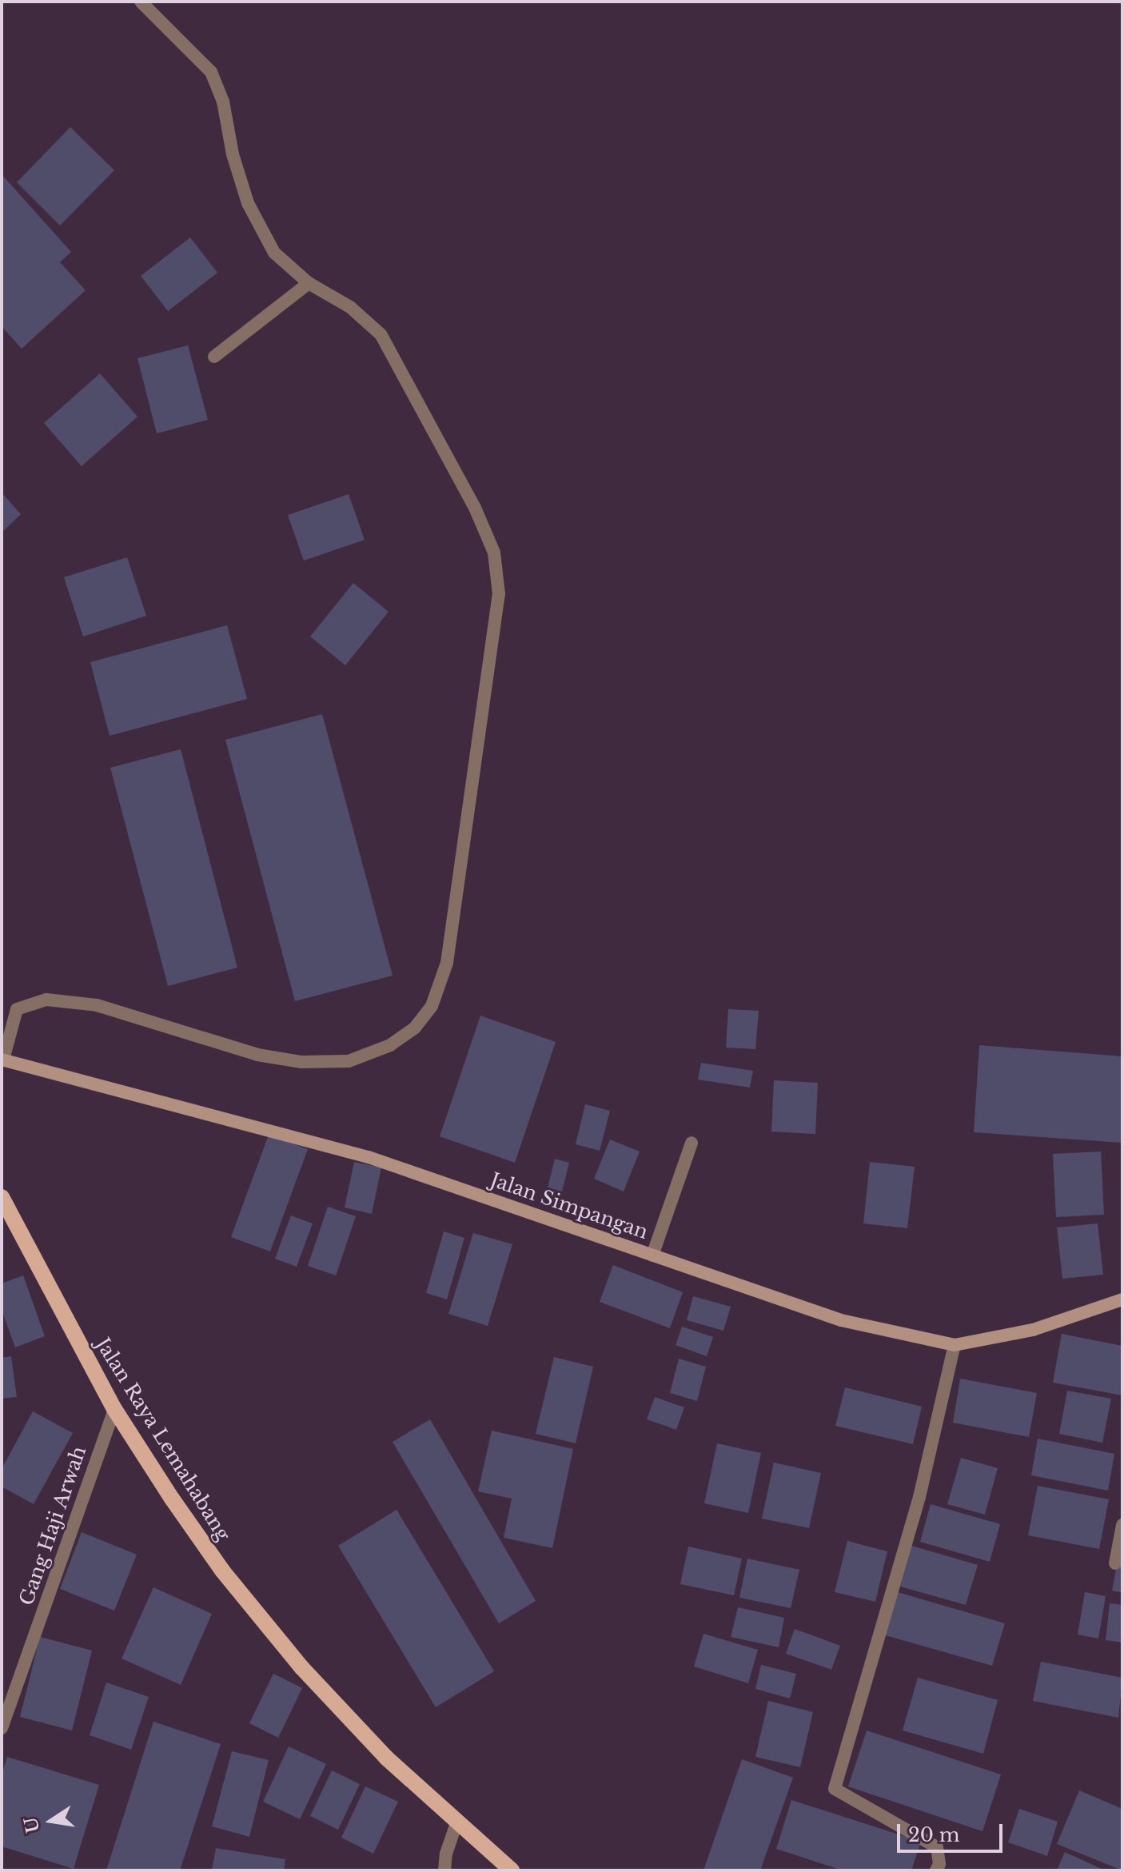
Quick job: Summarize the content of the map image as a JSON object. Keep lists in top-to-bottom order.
{
  "streets": {
    "main road": ["Jalan Raya Lemahabang"],
    "street": ["Jalan Simpangan", "Gang Haji Arwah"]
  },
  "crossings": [
    ["Jalan Raya Lemahabang", "Gang Haji Arwah"]
  ],
  "scale_bar": "20 m",
  "north": "left"
}
